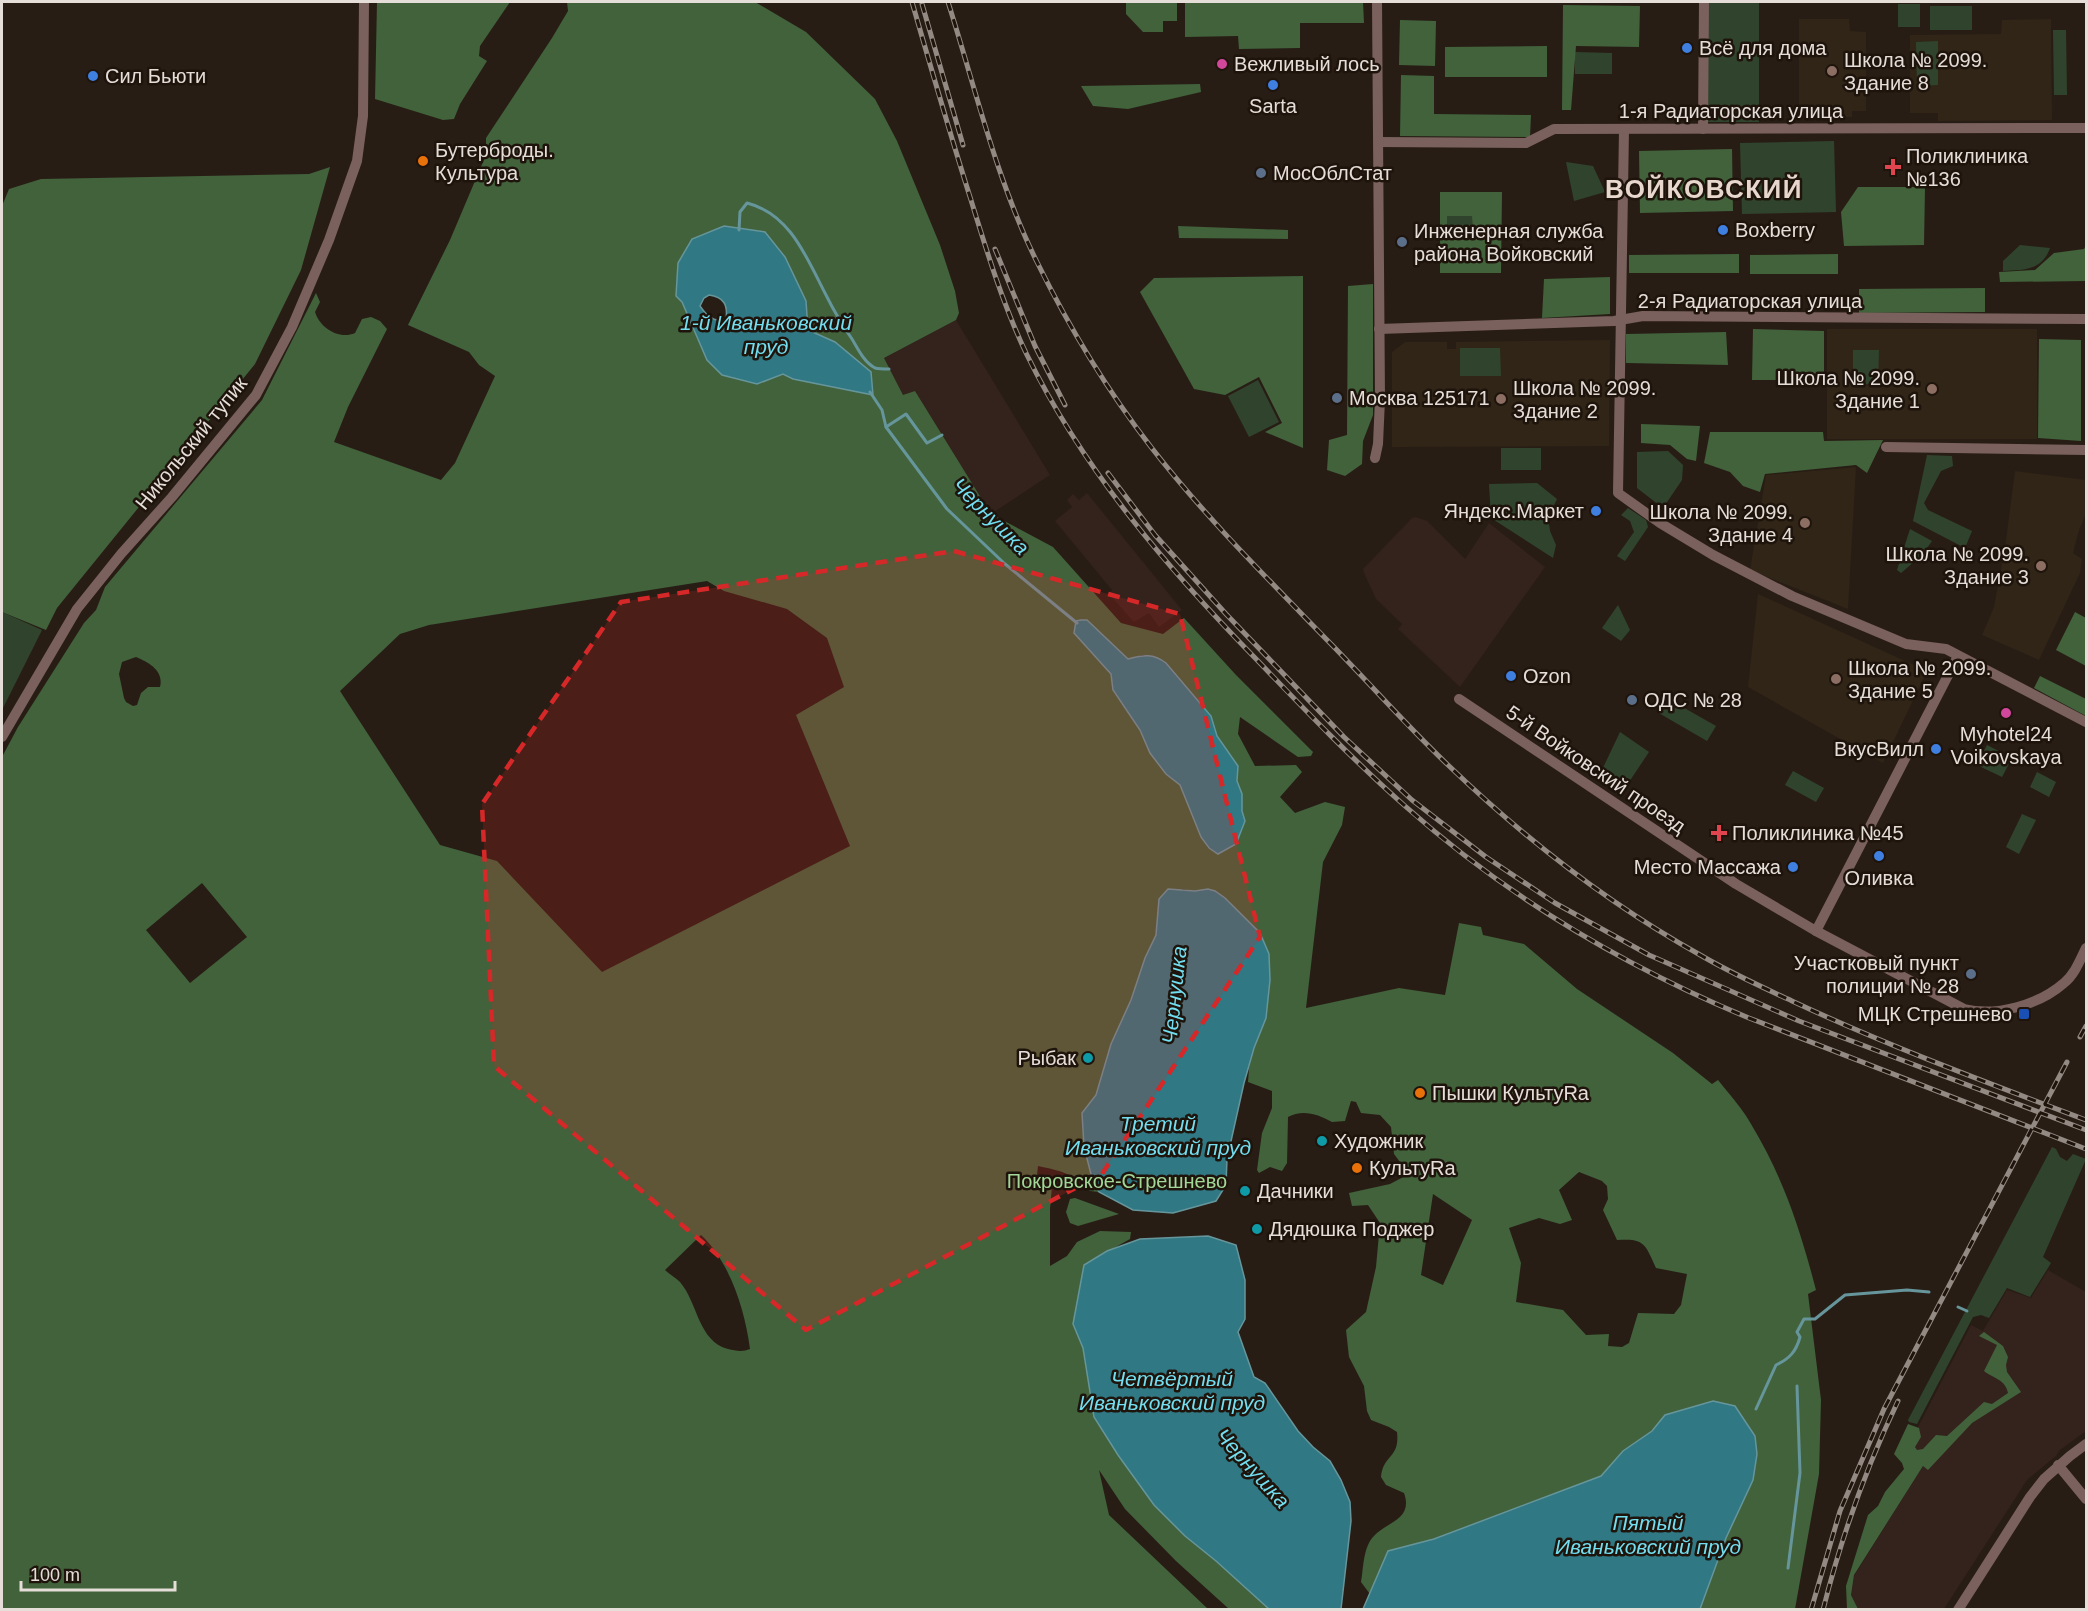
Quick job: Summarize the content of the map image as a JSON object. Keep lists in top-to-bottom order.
{
  "streets": {
    "street": [
      "1-я Радиаторская улица",
      "2-я Радиаторская улица",
      "Никольский тупик",
      "5-й Войковский проезд"
    ]
  },
  "districts": ["ВОЙКОВСКИЙ"],
  "water": [
    "1-й Иваньковский пруд",
    "Чернушка",
    "Третий Иваньковский пруд",
    "Четвёртый Иваньковский пруд",
    "Пятый Иваньковский пруд"
  ],
  "parks": ["Покровское-Стрешнево"],
  "places": {
    "other": [
      "Всё для дома",
      "Вежливый лось",
      "Школа № 2099. Здание 8",
      "Сил Бьюти",
      "Sarta",
      "Бутерброды. Культура",
      "МосОблСтат",
      "Boxberry",
      "Инженерная служба района Войковский",
      "Школа № 2099. Здание 1",
      "Москва 125171",
      "Школа № 2099. Здание 2",
      "Яндекс.Маркет",
      "Школа № 2099. Здание 4",
      "Школа № 2099. Здание 3",
      "Ozon",
      "Школа № 2099. Здание 5",
      "ОДС № 28",
      "Myhotel24 Voikovskaya",
      "ВкусВилл",
      "Оливка",
      "Место Массажа",
      "Участковый пункт полиции № 28",
      "Рыбак",
      "Пышки КультуRa",
      "Художник",
      "КультуRа",
      "Дачники",
      "Дядюшка Поджер"
    ],
    "health": ["Поликлиника №136", "Поликлиника №45"],
    "transit": ["МЦК Стрешнево"]
  },
  "scale_bar": "100 m"
}
